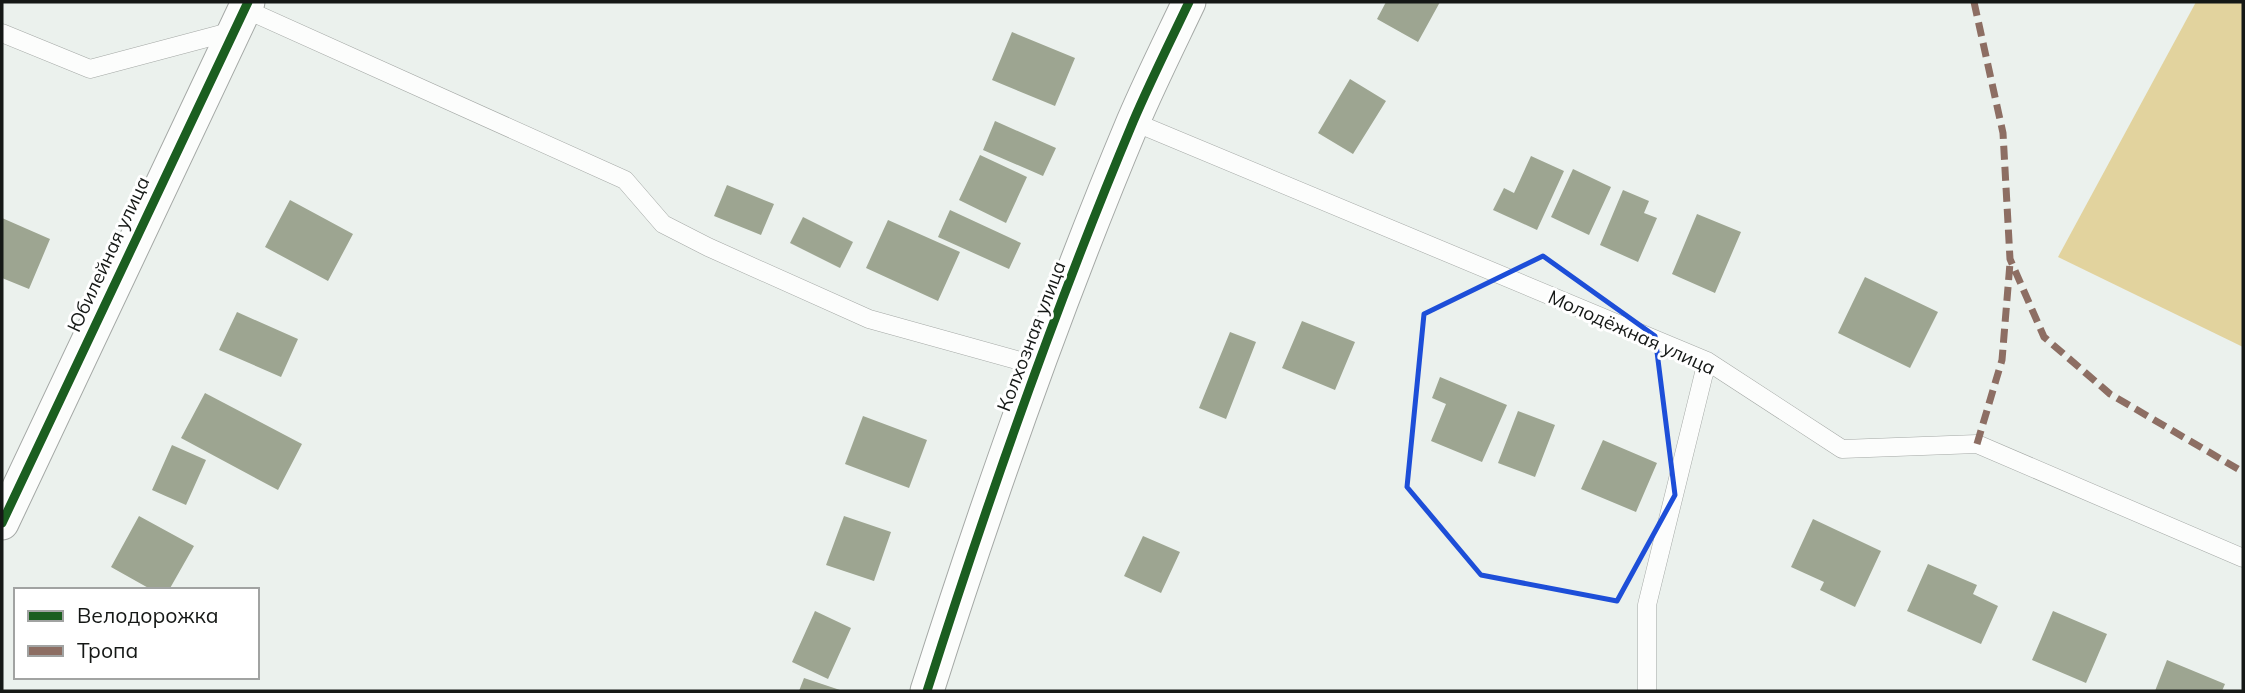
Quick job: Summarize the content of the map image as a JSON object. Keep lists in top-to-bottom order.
{
  "streets": {
    "street": ["Юбилейная улица", "Колхозная улица"],
    "lane": ["Молодёжная улица"]
  },
  "crossings": [
    ["Молодёжная улица", "Колхозная улица"]
  ],
  "legend": ["Велодорожка", "Тропа"]
}
